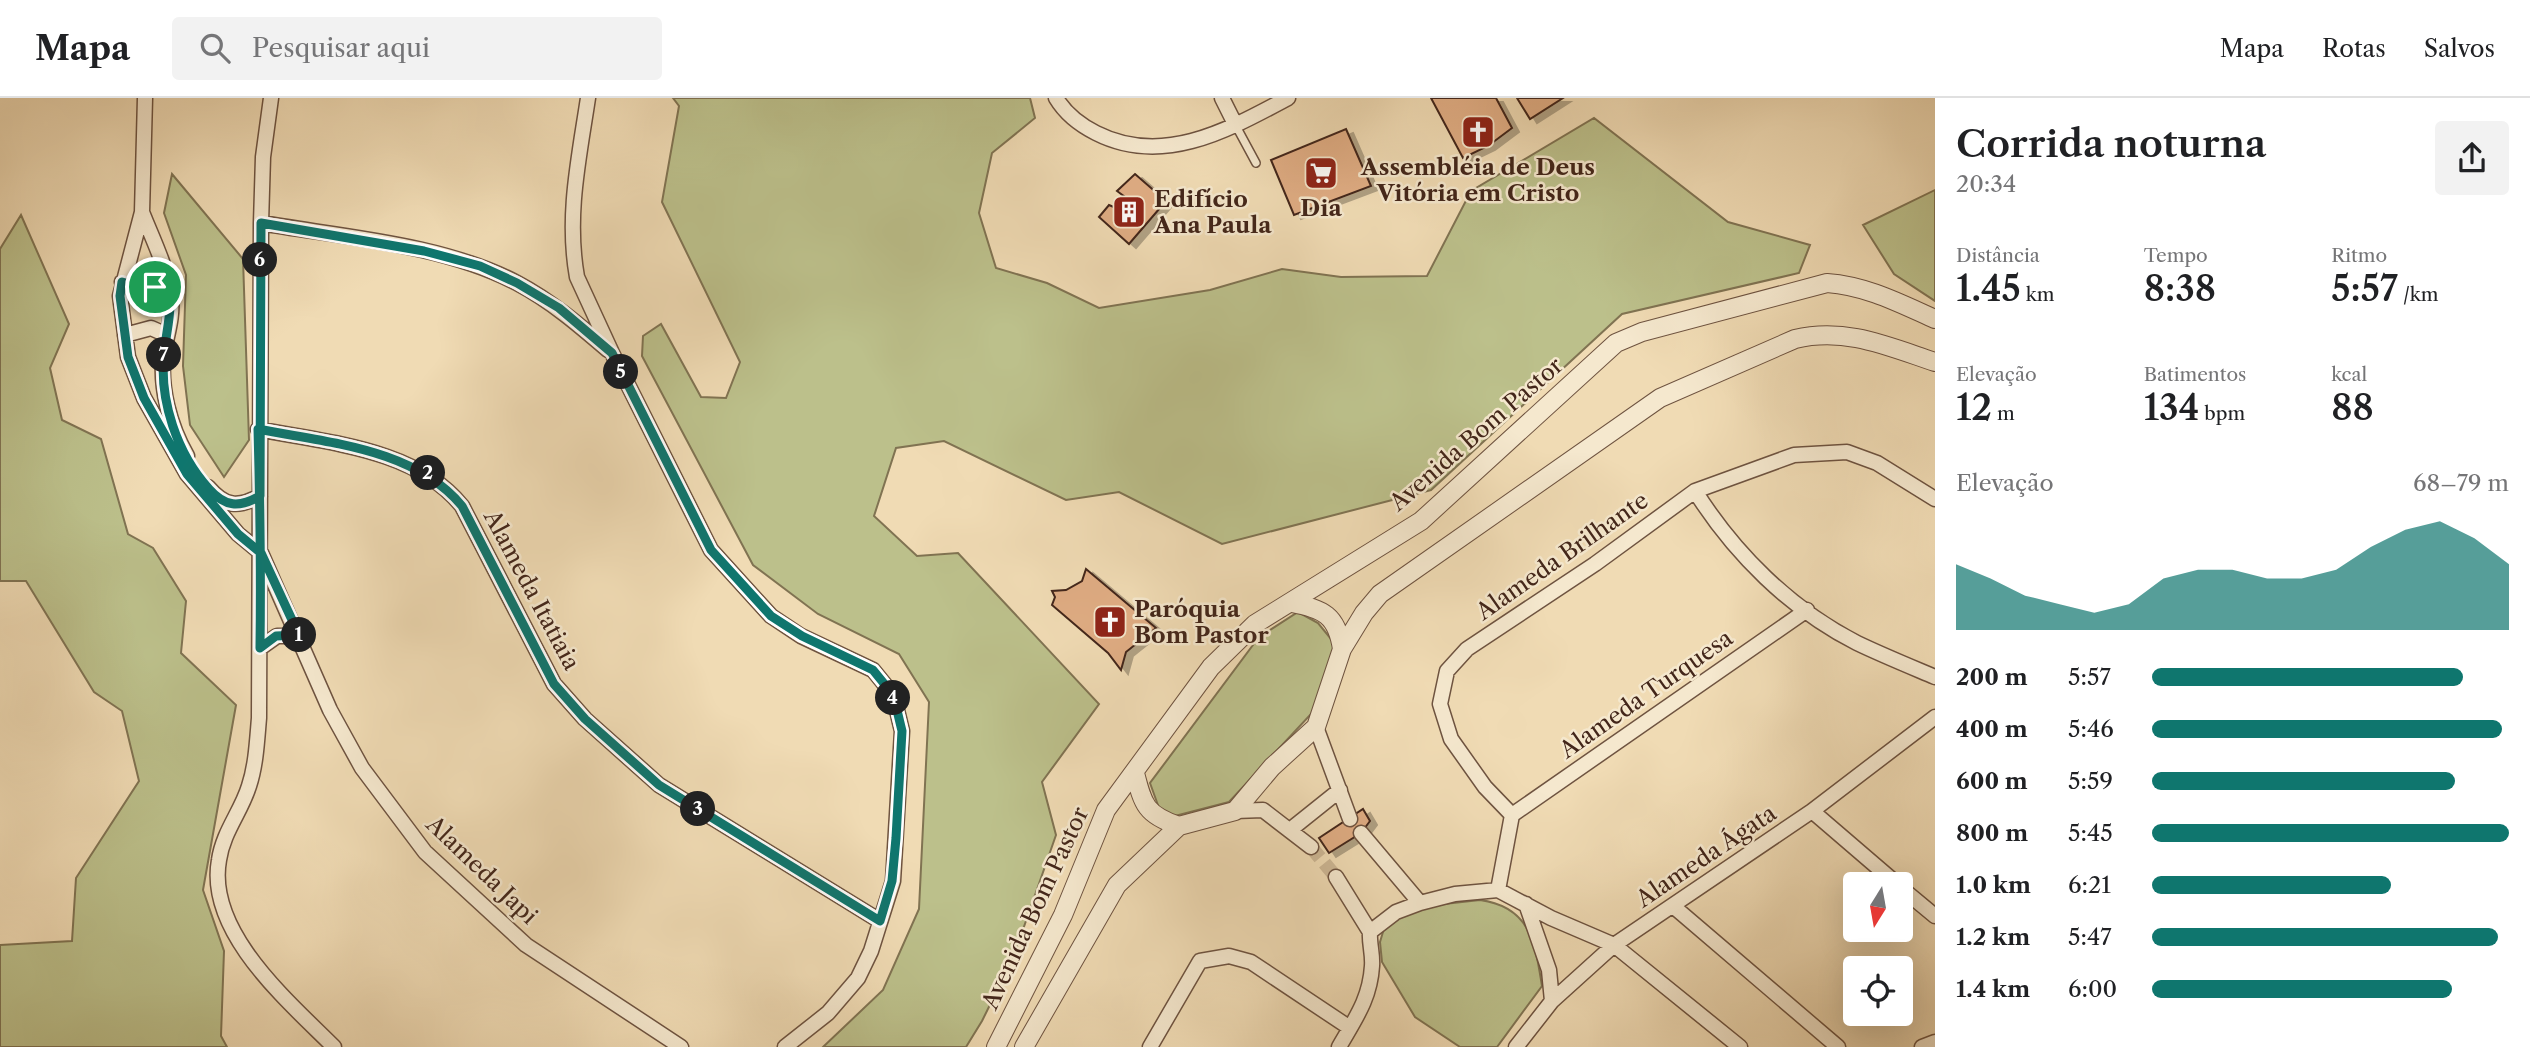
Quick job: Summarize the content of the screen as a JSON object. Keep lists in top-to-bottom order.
{
  "streets": {
    "street": [
      "Avenida Bom Pastor",
      "Alameda Brilhante",
      "Alameda Itatiaia",
      "Alameda Turquesa",
      "Alameda Ágata",
      "Alameda Japi"
    ]
  },
  "crossings": [
    ["Alameda Brilhante", "Alameda Turquesa"]
  ],
  "places": {
    "church": ["Assembléia de Deus Vitória em Cristo", "Paróquia Bom Pastor"],
    "supermarket": ["Dia"],
    "building": ["Edifício Ana Paula"]
  },
  "north": "bottom",
  "page": {
    "header": "Mapa",
    "search": "Pesquisar aqui",
    "nav": ["Mapa", "Rotas", "Salvos"],
    "heading": ["Corrida noturna", "20:34"],
    "stats": [
      ["Distância", "1.45 km"],
      ["Tempo", "8:38"],
      ["Ritmo", "5:57 /km"],
      ["Elevação", "12 m"],
      ["Batimentos", "134 bpm"],
      ["kcal", "88"]
    ],
    "pins": [
      "6",
      "7",
      "5",
      "2",
      "1",
      "4",
      "3"
    ],
    "chart": ["Elevação", "68–79 m"],
    "list": [
      {
        "name": "200 m",
        "note": "5:57"
      },
      {
        "name": "400 m",
        "note": "5:46"
      },
      {
        "name": "600 m",
        "note": "5:59"
      },
      {
        "name": "800 m",
        "note": "5:45"
      },
      {
        "name": "1.0 km",
        "note": "6:21"
      },
      {
        "name": "1.2 km",
        "note": "5:47"
      },
      {
        "name": "1.4 km",
        "note": "6:00"
      }
    ]
  }
}
